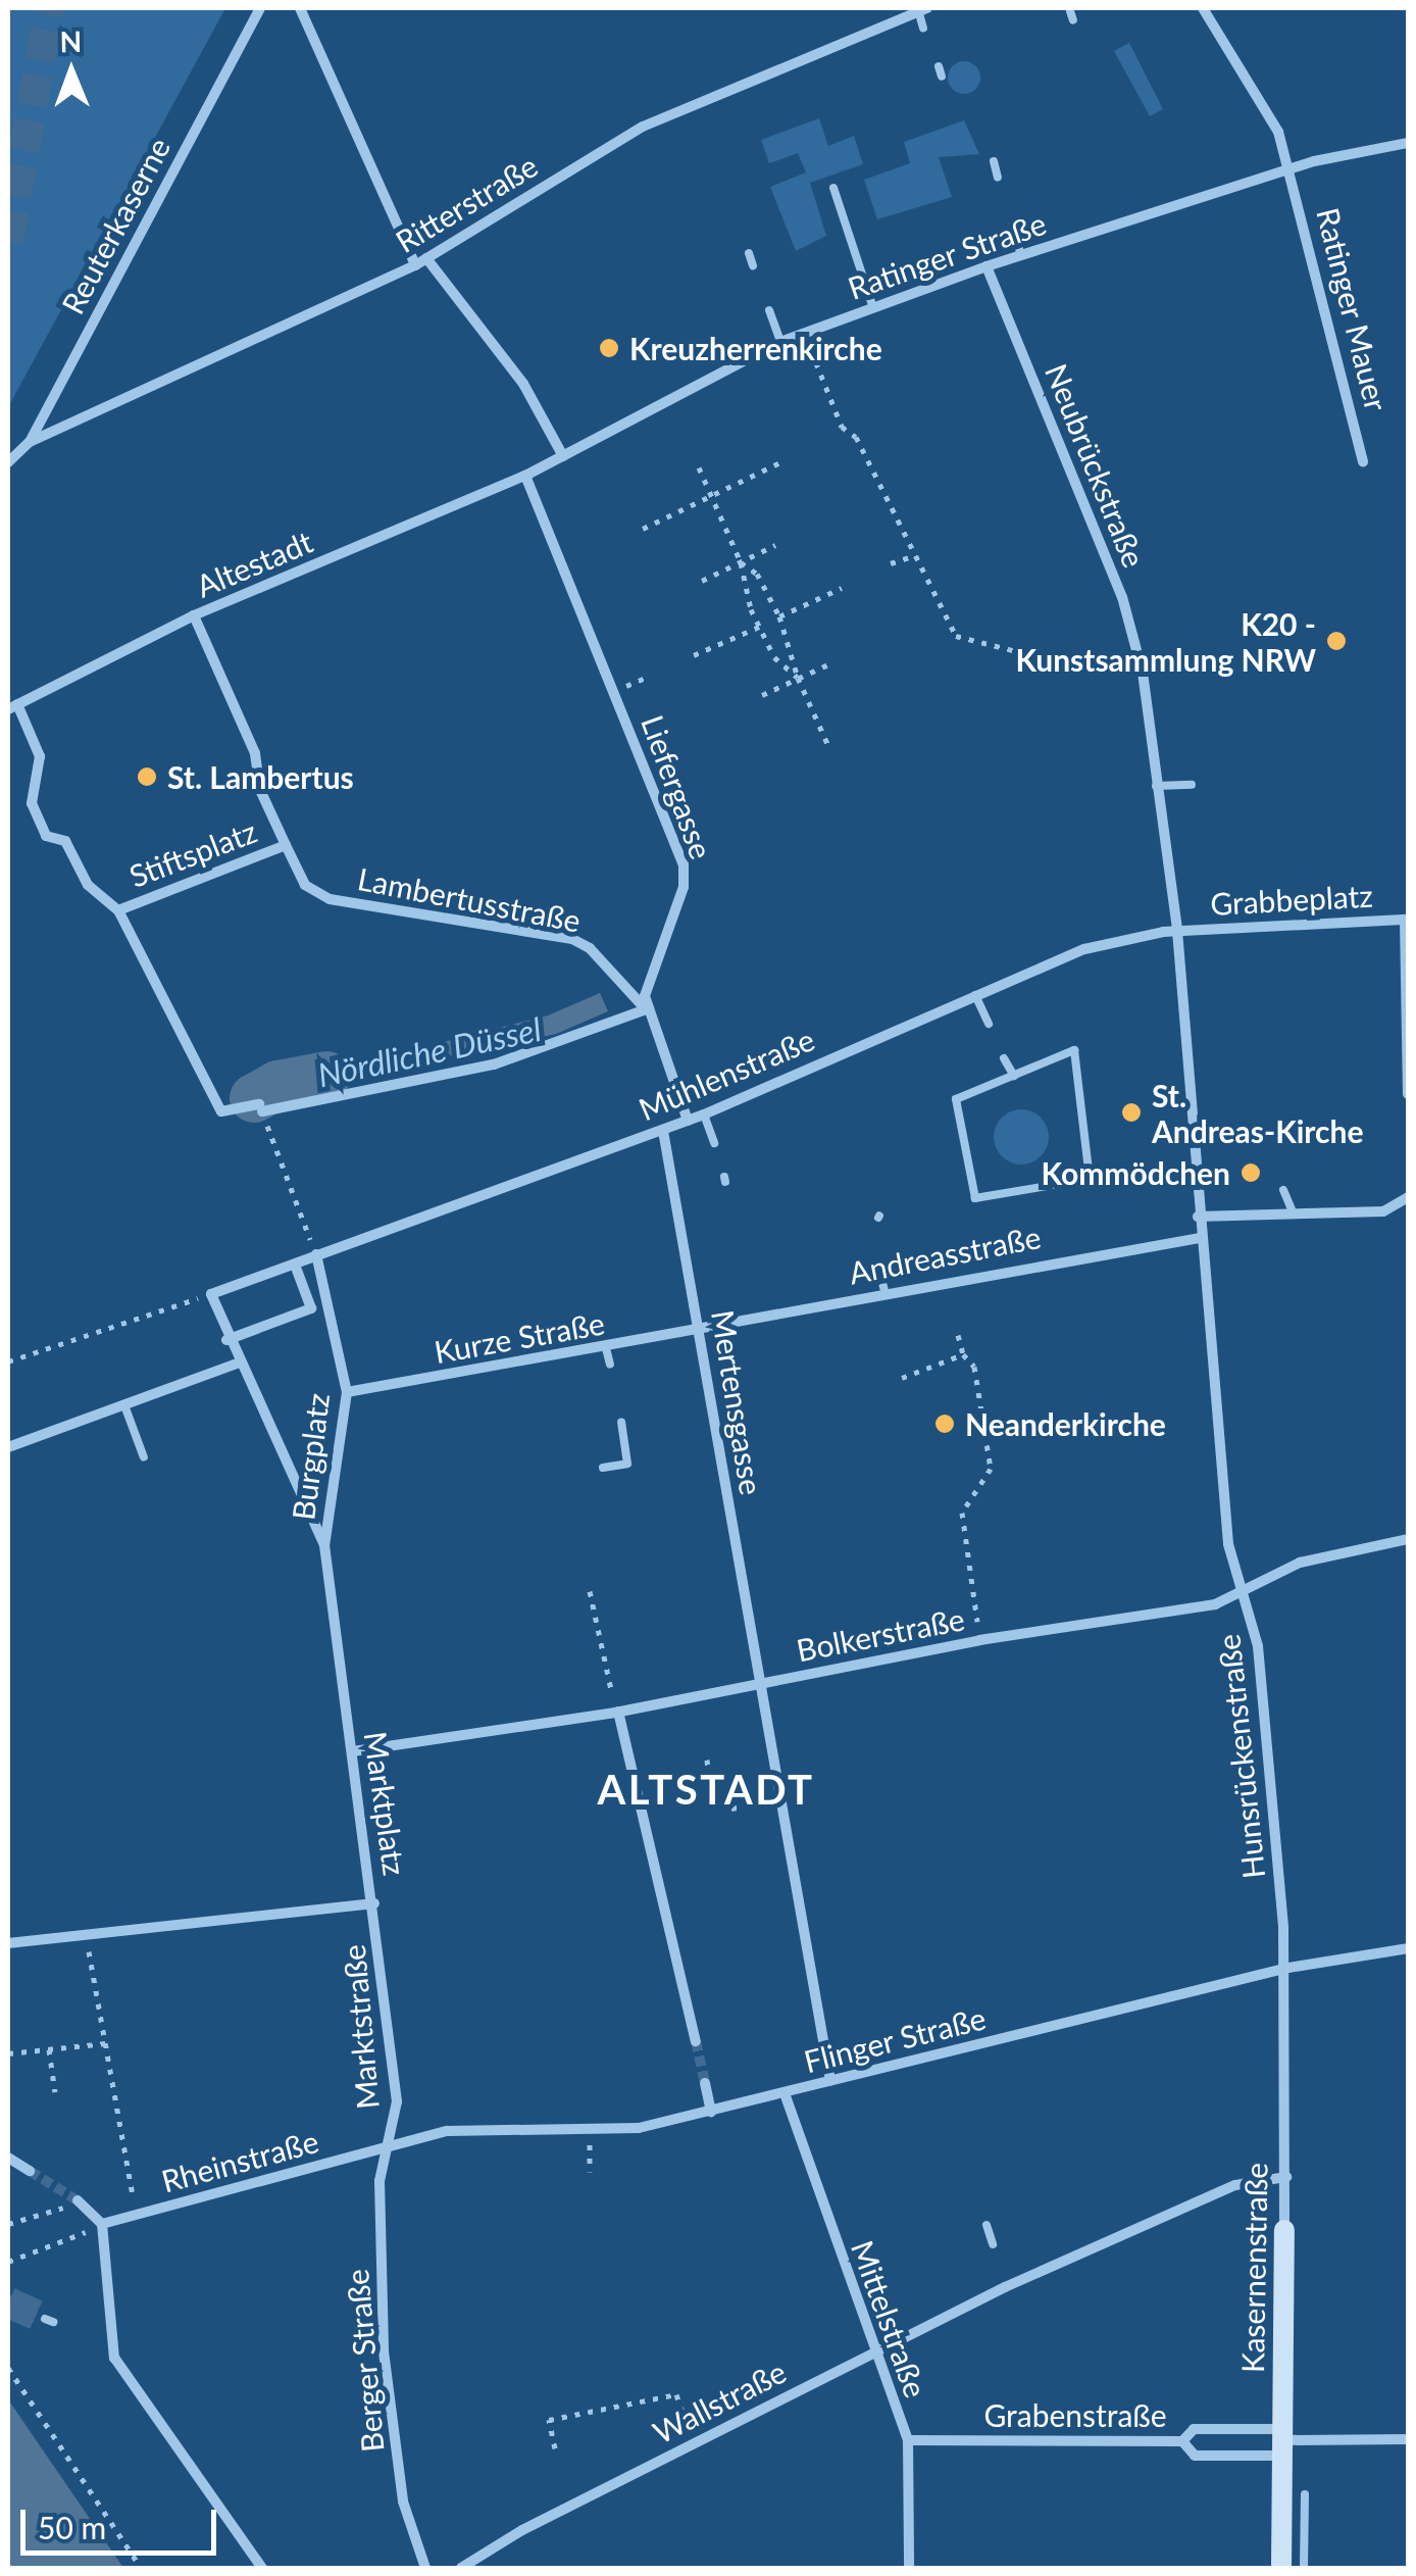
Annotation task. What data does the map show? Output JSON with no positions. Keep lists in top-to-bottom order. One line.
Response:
{"streets":{"main road":["Kasernenstraße"],"street":["Ritterstraße","Reuterkaserne","Ratinger Straße","Ratinger Mauer","Neubrückstraße","Altestadt","Liefergasse","Stiftsplatz","Lambertusstraße","Grabbeplatz","Mühlenstraße","Andreasstraße","Kurze Straße","Mertensgasse","Burgplatz","Bolkerstraße","Hunsrückenstraße","Marktplatz","Marktstraße","Flinger Straße","Rheinstraße","Mittelstraße","Berger Straße","Wallstraße","Grabenstraße"]},"crossings":[["Ritterstraße","Reuterkaserne"],["Ratinger Straße","Ratinger Mauer"],["Ratinger Straße","Neubrückstraße"],["Ratinger Straße","Altestadt"],["Ratinger Straße","Liefergasse"],["Neubrückstraße","Grabbeplatz"],["Neubrückstraße","Mühlenstraße"],["Neubrückstraße","Hunsrückenstraße"],["Altestadt","Liefergasse"],["Altestadt","Stiftsplatz"],["Liefergasse","Lambertusstraße"],["Liefergasse","Mühlenstraße"],["Stiftsplatz","Lambertusstraße"],["Grabbeplatz","Mühlenstraße"],["Mühlenstraße","Mertensgasse"],["Mühlenstraße","Burgplatz"],["Andreasstraße","Kurze Straße"],["Andreasstraße","Mertensgasse"],["Andreasstraße","Hunsrückenstraße"],["Kurze Straße","Mertensgasse"],["Kurze Straße","Burgplatz"],["Mertensgasse","Bolkerstraße"],["Mertensgasse","Flinger Straße"],["Burgplatz","Marktplatz"],["Bolkerstraße","Hunsrückenstraße"],["Bolkerstraße","Marktplatz"],["Hunsrückenstraße","Flinger Straße"],["Hunsrückenstraße","Kasernenstraße"],["Marktplatz","Marktstraße"],["Marktstraße","Flinger Straße"],["Marktstraße","Rheinstraße"],["Marktstraße","Berger Straße"],["Flinger Straße","Rheinstraße"],["Flinger Straße","Kasernenstraße"],["Flinger Straße","Mittelstraße"],["Flinger Straße","Berger Straße"],["Rheinstraße","Berger Straße"],["Kasernenstraße","Wallstraße"],["Kasernenstraße","Grabenstraße"],["Mittelstraße","Wallstraße"],["Mittelstraße","Grabenstraße"]],"districts":["ALTSTADT"],"water":["Nördliche Düssel"],"places":["Kreuzherrenkirche","K20 - Kunstsammlung NRW","St. Lambertus","St. Andreas-Kirche","Kommödchen","Neanderkirche"],"scale_bar":"50 m","north":"top"}
